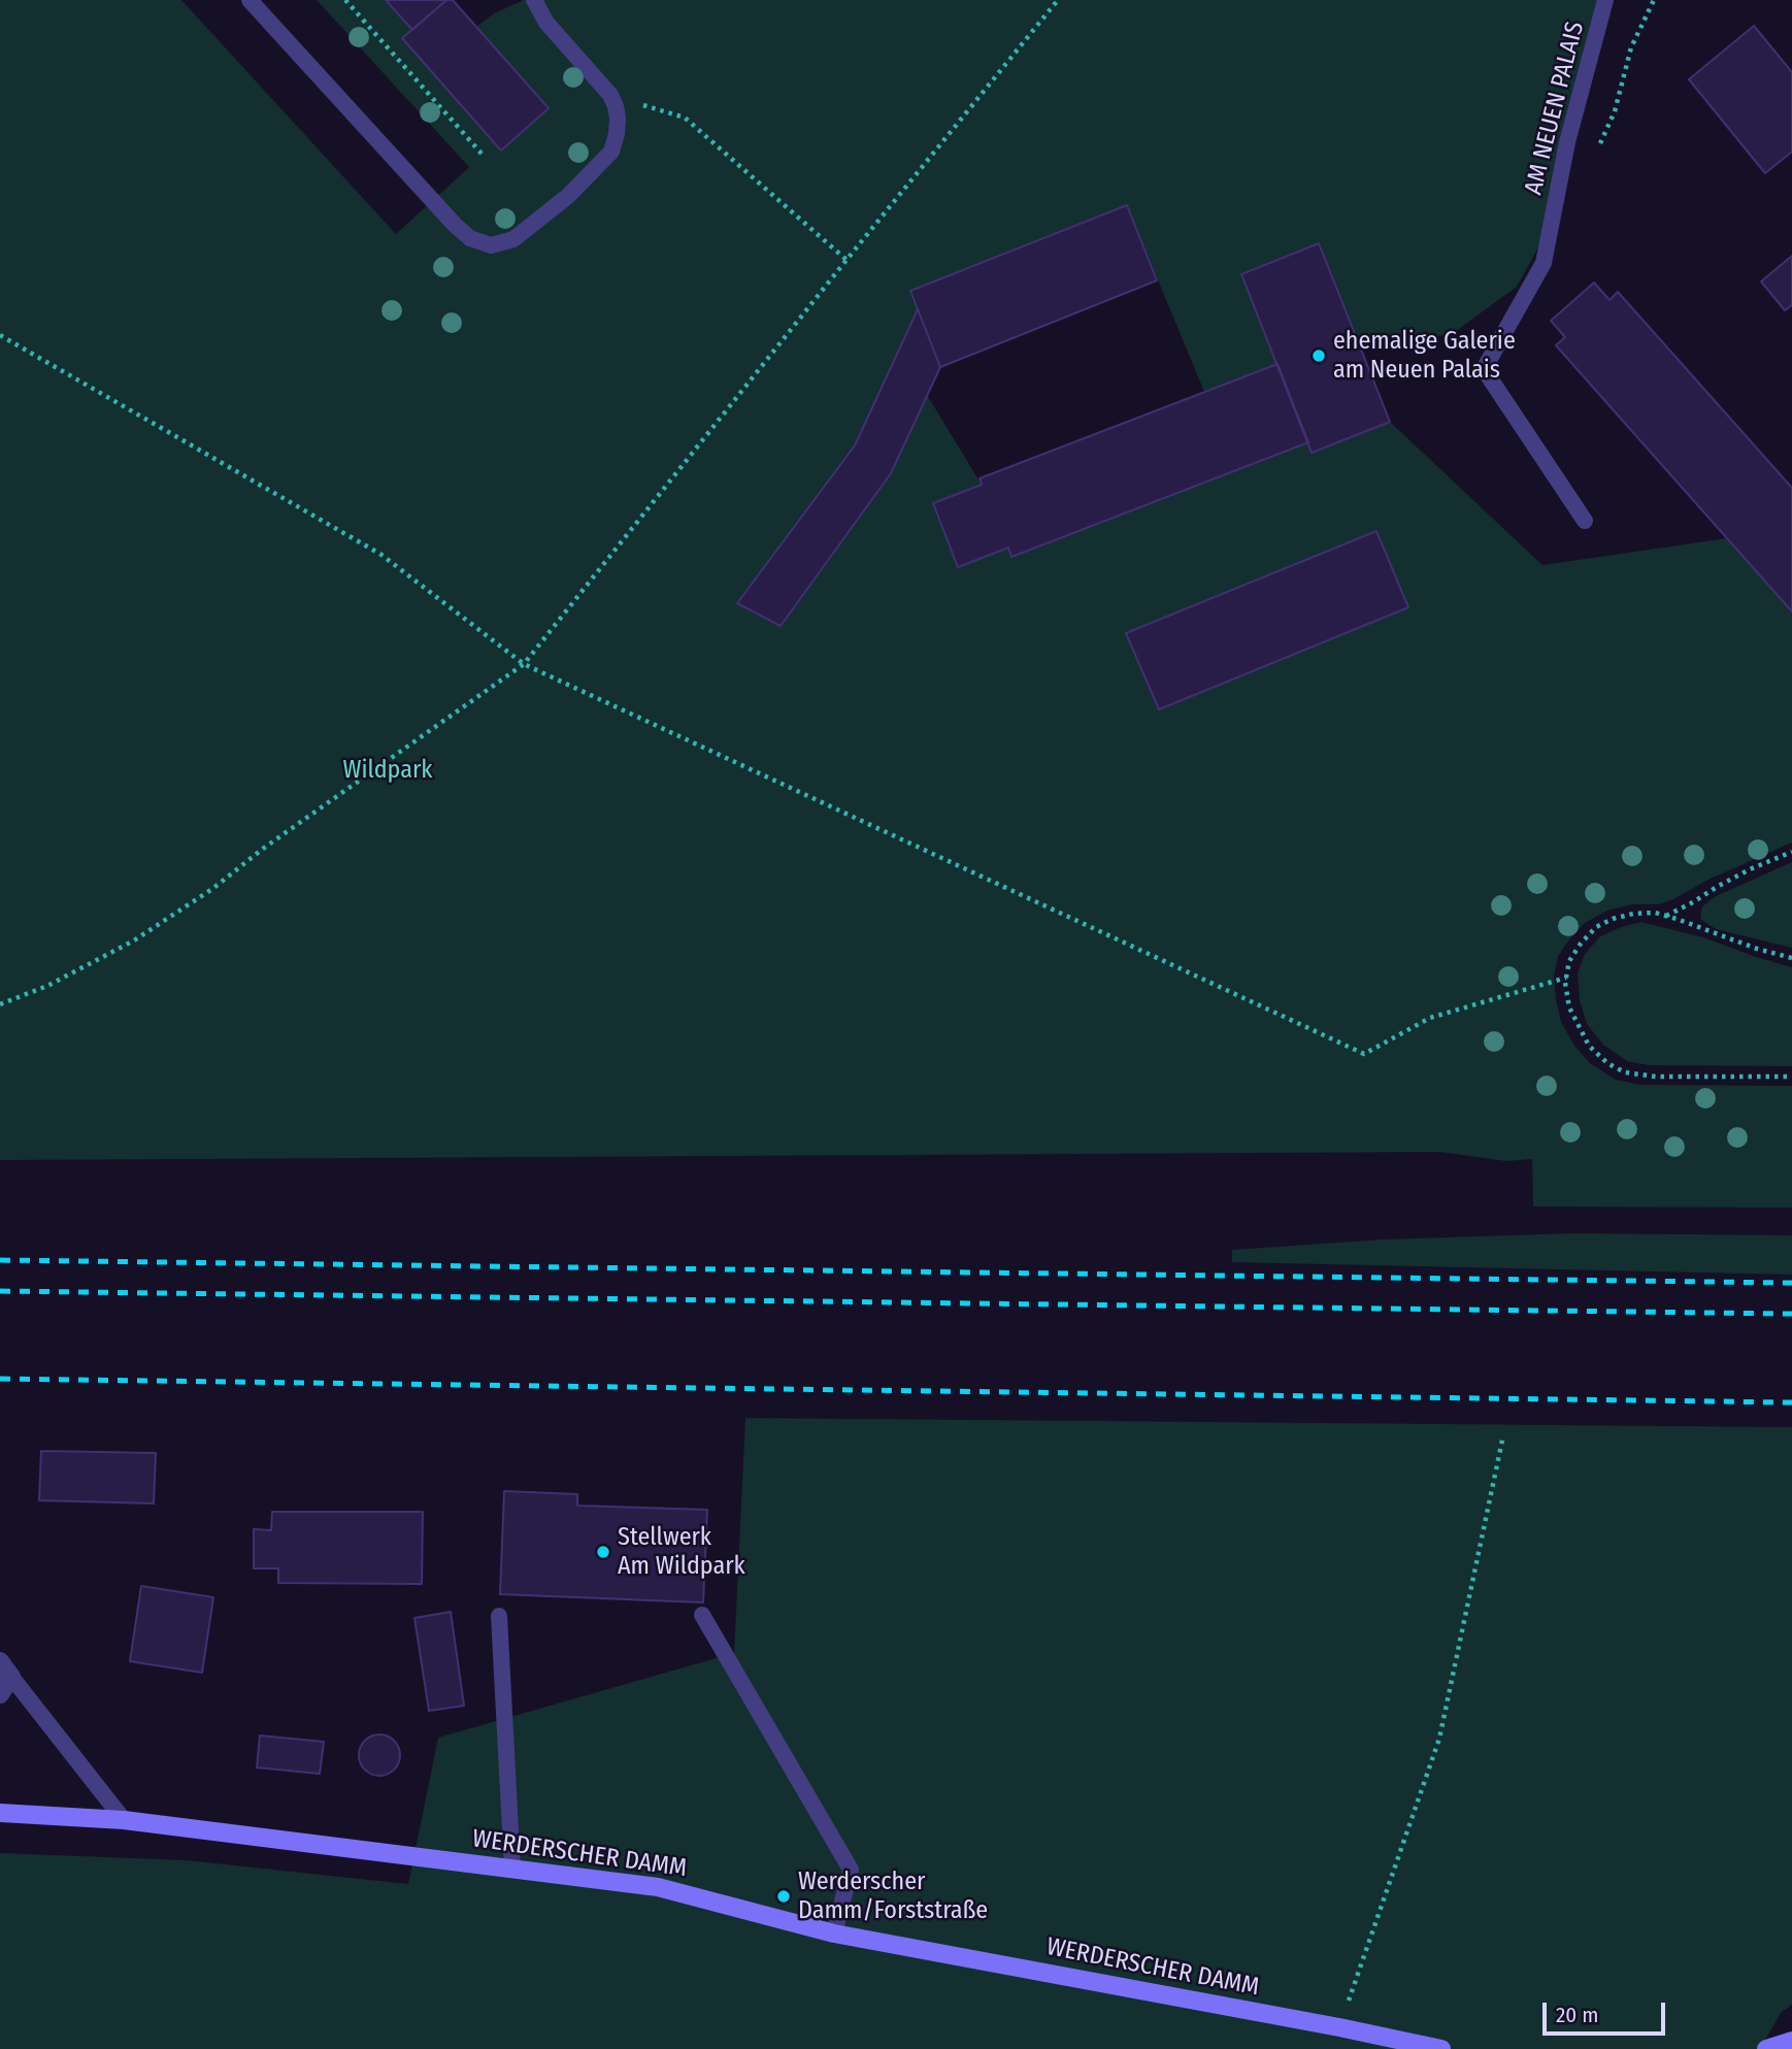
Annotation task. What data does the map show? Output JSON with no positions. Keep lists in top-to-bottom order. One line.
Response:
{"streets":{"street":["WERDERSCHER DAMM"],"lane":["AM NEUEN PALAIS"]},"parks":["Wildpark"],"places":["ehemalige Galerie am Neuen Palais","Stellwerk Am Wildpark","Werderscher Damm/Forststraße"],"scale_bar":"20 m"}
